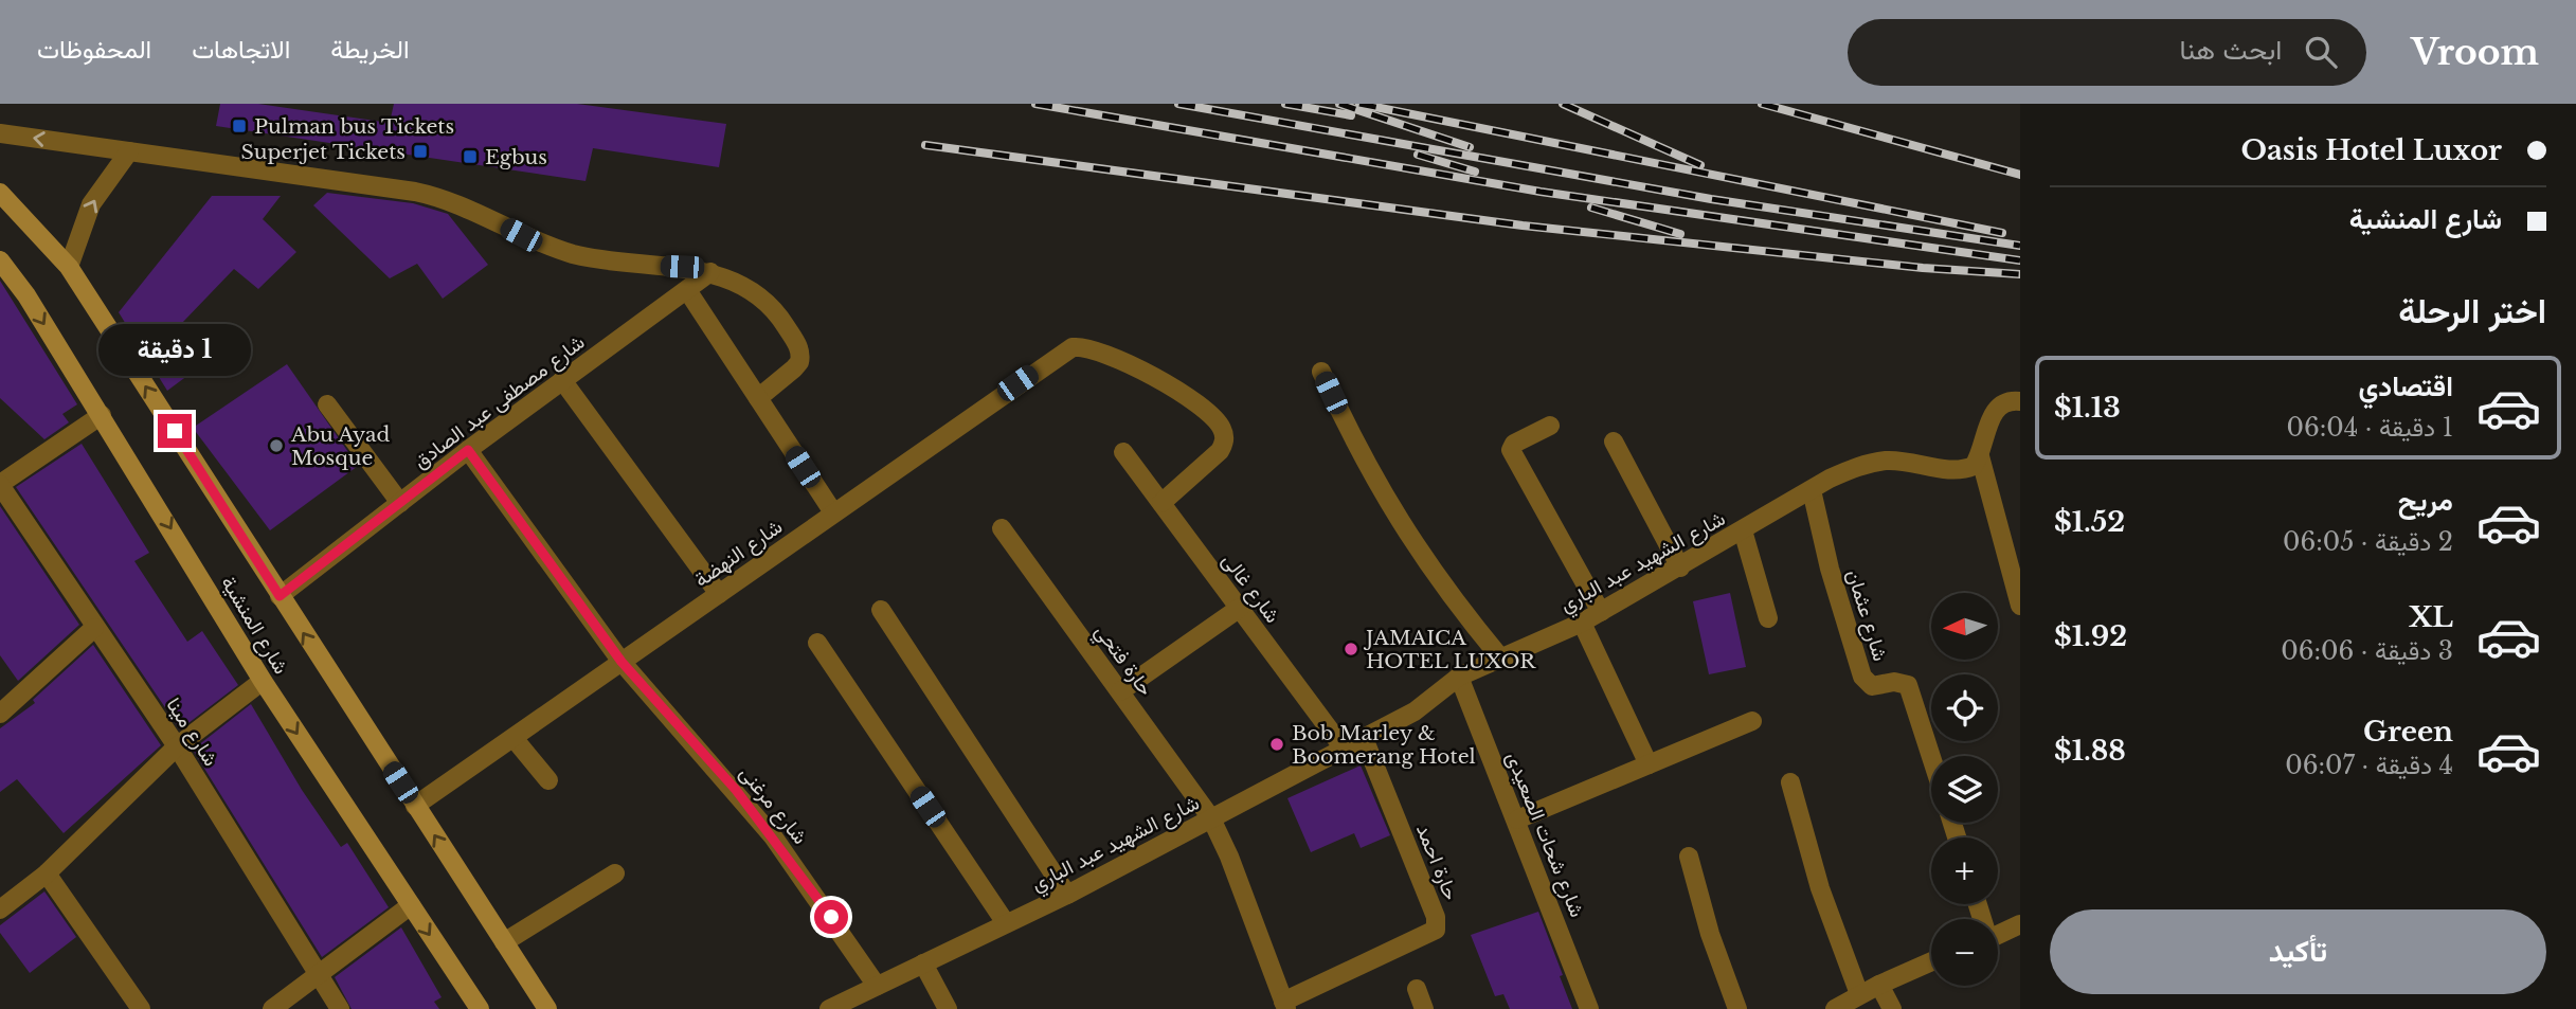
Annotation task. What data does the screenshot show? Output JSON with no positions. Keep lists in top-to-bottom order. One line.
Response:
{"streets":{"main road":["شارع المنشية"],"street":["شارع مصطفى عبد الصادق","شارع النهضة","شارع الشهيد عبد الباري","شارع غالى","شارع عثمان","حارة فتحي","شارع مينا","شارع مرغنى","شارع شحات الصعيدى","حارة احمد"]},"crossings":[["شارع مصطفى عبد الصادق","شارع المنشية"],["شارع مصطفى عبد الصادق","شارع مرغنى"],["شارع النهضة","شارع غالى"],["شارع النهضة","شارع المنشية"],["شارع النهضة","شارع مرغنى"],["شارع الشهيد عبد الباري","شارع غالى"],["شارع الشهيد عبد الباري","شارع عثمان"],["شارع الشهيد عبد الباري","حارة فتحي"],["شارع الشهيد عبد الباري","شارع مرغنى"],["شارع الشهيد عبد الباري","شارع شحات الصعيدى"],["شارع الشهيد عبد الباري","حارة احمد"],["حارة فتحي","حارة احمد"]],"places":{"transit":["Pulman bus Tickets","Superjet Tickets","Egbus"],"other":["Abu Ayad Mosque","JAMAICA HOTEL LUXOR","Bob Marley & Boomerang Hotel"]},"north":"left","page":{"header":"Vroom","search":"ابحث هنا","nav":["الخريطة","الاتجاهات","المحفوظات"],"banner":["Oasis Hotel Luxor","شارع المنشية"],"heading":"اختر الرحلة","bubble":"1 دقيقة","list":[{"name":"اقتصادي","note":"1 دقيقة · 06:04","value":"$1.13"},{"name":"مريح","note":"2 دقيقة · 06:05","value":"$1.52"},{"name":"XL","note":"3 دقيقة · 06:06","value":"$1.92"},{"name":"Green","note":"4 دقيقة · 06:07","value":"$1.88"}],"map_buttons":["+","−"],"buttons":"تأكيد"}}
